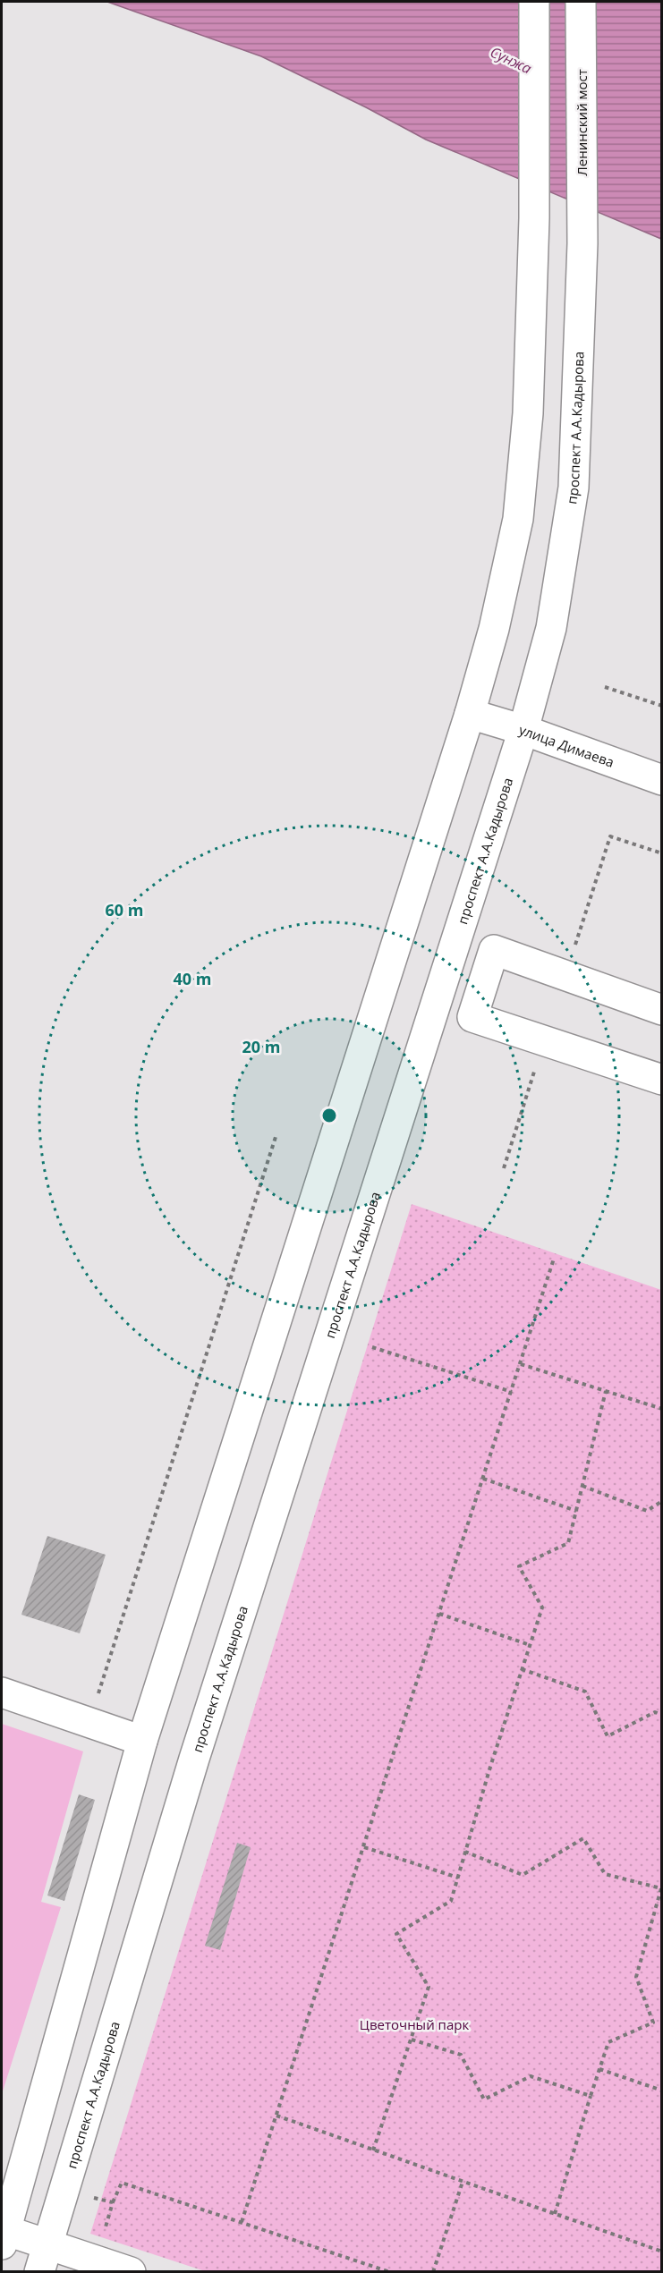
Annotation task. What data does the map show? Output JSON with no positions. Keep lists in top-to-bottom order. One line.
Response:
{"streets":{"main road":["Ленинский мост","проспект А.А.Кадырова","улица Димаева"]},"crossings":[["Ленинский мост","проспект А.А.Кадырова"],["проспект А.А.Кадырова","улица Димаева"]],"water":["Сунжа"],"parks":["Цветочный парк"],"rings":["60 m","40 m","20 m"]}
